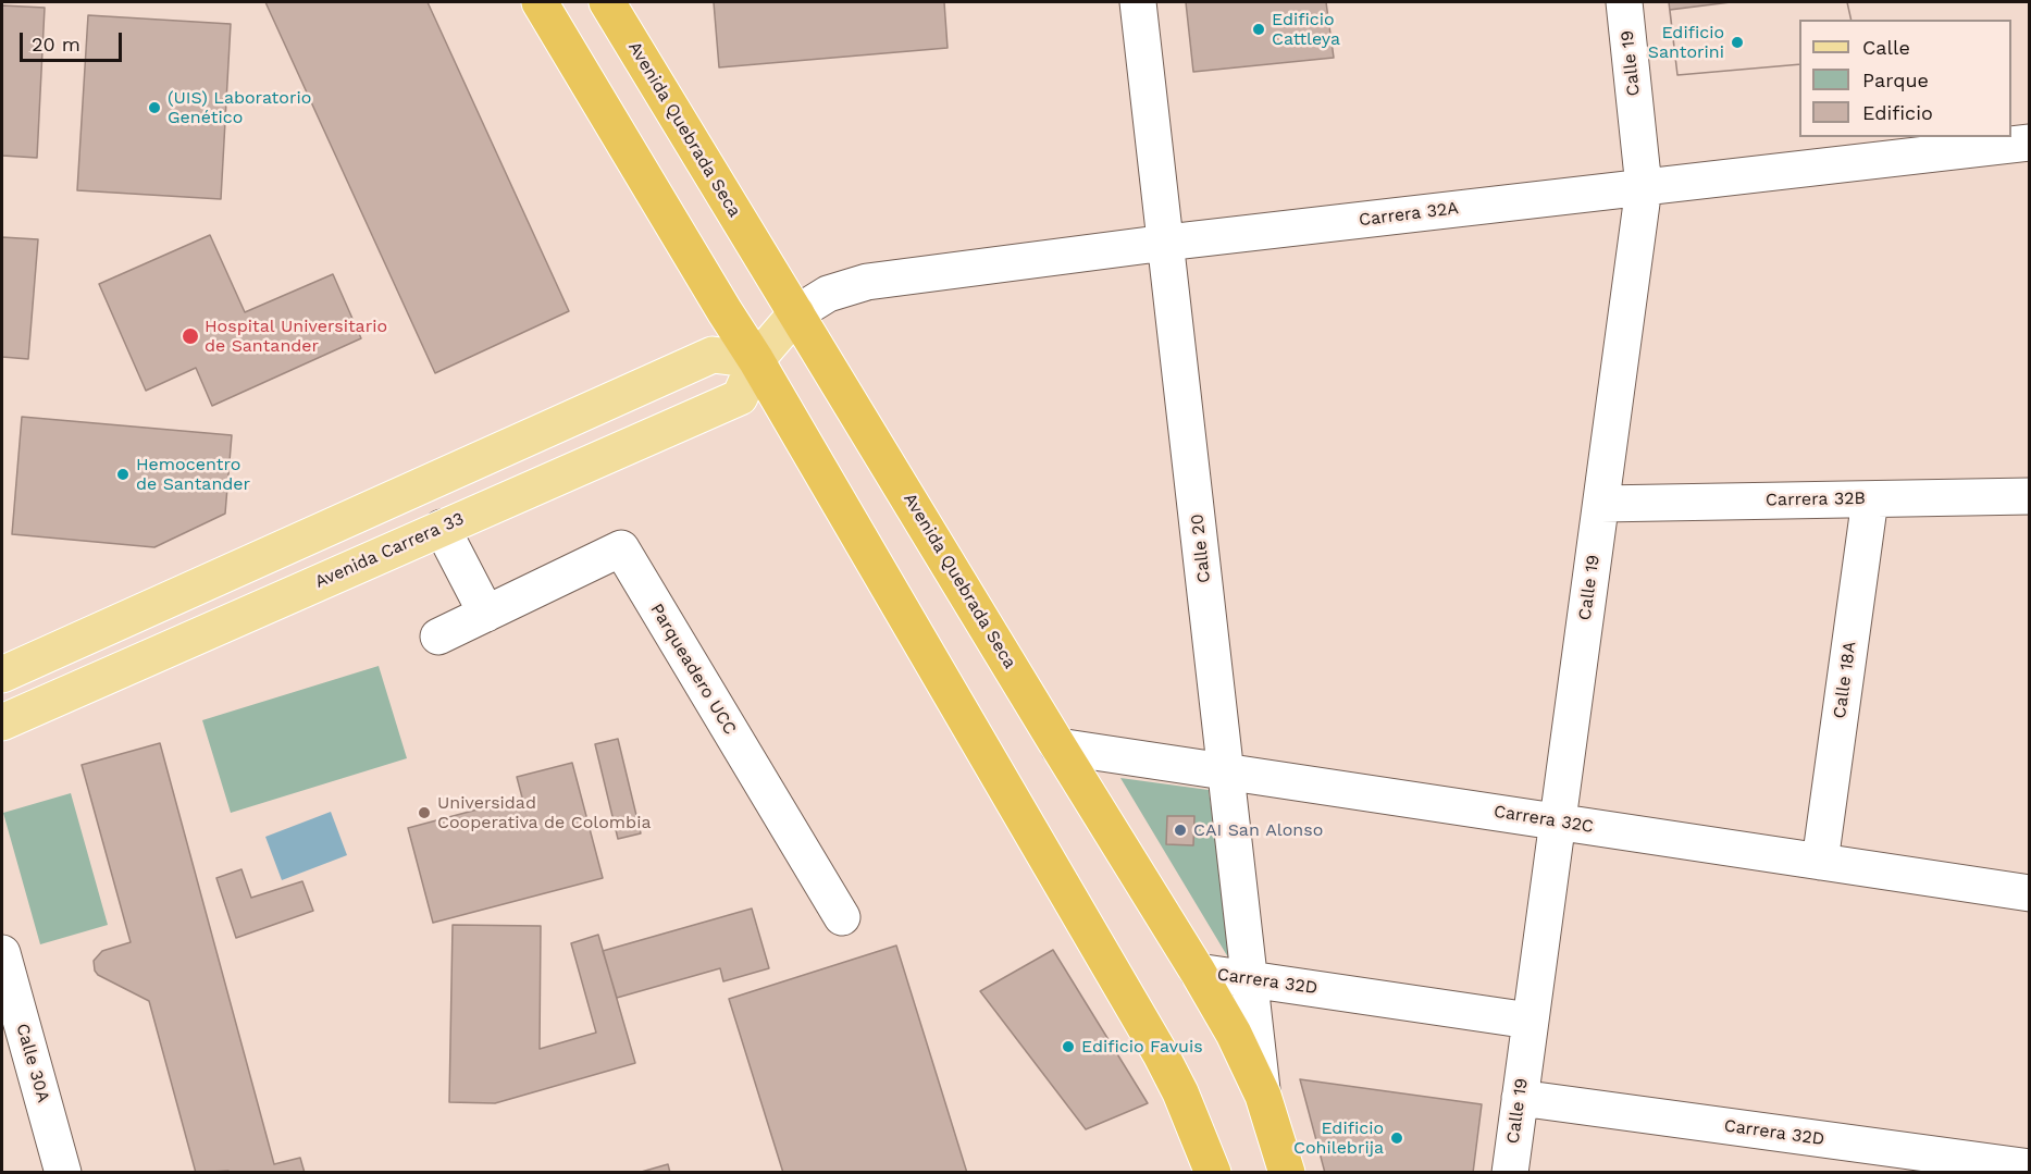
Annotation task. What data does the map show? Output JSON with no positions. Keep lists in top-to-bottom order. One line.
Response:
{"streets":{"highway":["Avenida Quebrada Seca"],"main road":["Avenida Carrera 33"],"street":["Calle 19","Carrera 32A","Carrera 32B","Calle 20","Parqueadero UCC","Calle 18A","Carrera 32C","Carrera 32D","Calle 30A"]},"crossings":[["Calle 19","Carrera 32A"],["Calle 19","Carrera 32B"],["Calle 19","Carrera 32C"],["Calle 19","Carrera 32D"],["Avenida Quebrada Seca","Carrera 32A"],["Avenida Quebrada Seca","Calle 20"],["Avenida Quebrada Seca","Avenida Carrera 33"],["Avenida Quebrada Seca","Carrera 32C"],["Avenida Quebrada Seca","Carrera 32D"],["Carrera 32A","Calle 20"],["Carrera 32A","Avenida Carrera 33"],["Carrera 32B","Calle 18A"],["Calle 20","Carrera 32C"],["Calle 20","Carrera 32D"],["Calle 18A","Carrera 32C"]],"places":["Edificio Cattleya","Edificio Santorini","(UIS) Laboratorio Genético","Hospital Universitario de Santander","Hemocentro de Santander","Universidad Cooperativa de Colombia","CAI San Alonso","Edificio Favuis","Edificio Cohilebrija"],"legend":["Calle","Parque","Edificio"],"scale_bar":"20 m"}
